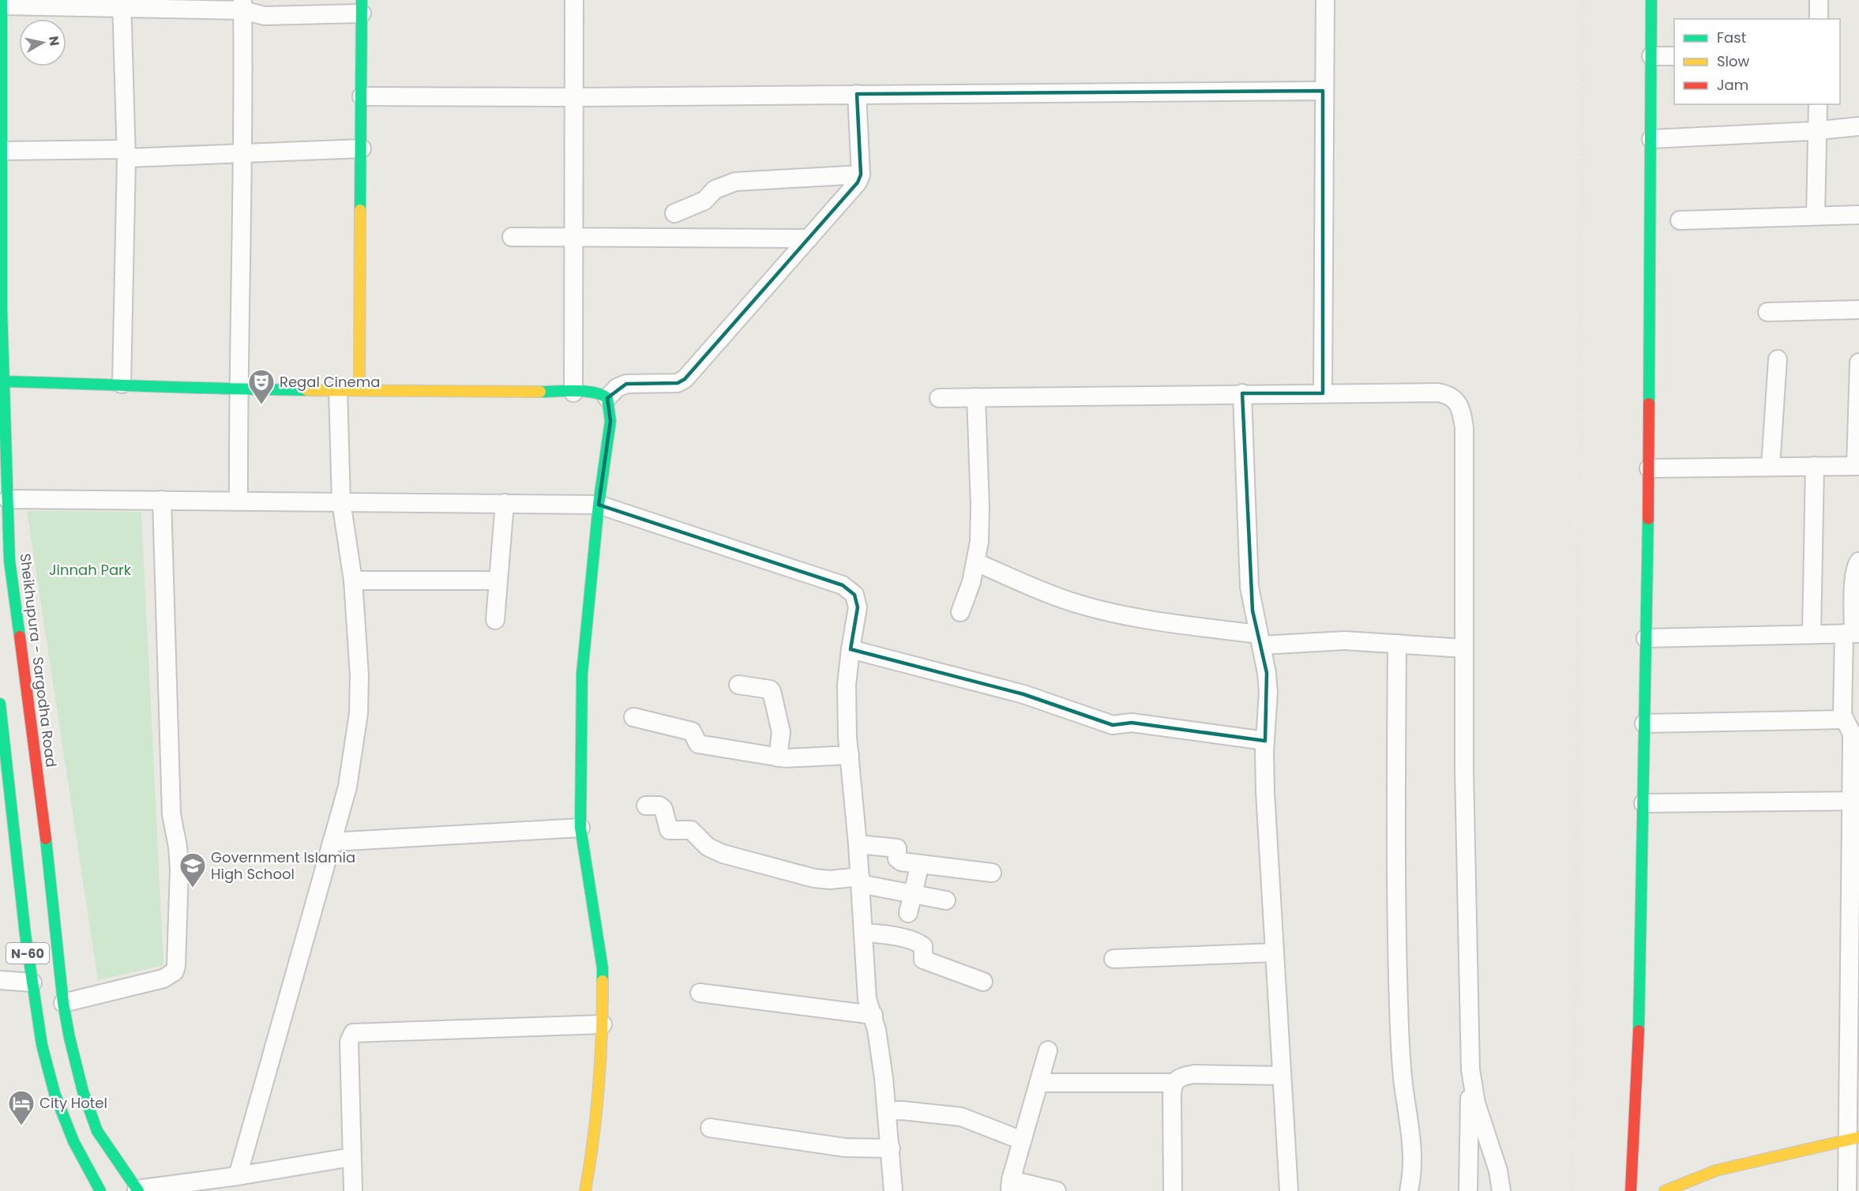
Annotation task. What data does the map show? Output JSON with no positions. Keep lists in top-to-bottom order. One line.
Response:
{"streets":{"main road":["Sheikhupura - Sargodha Road","N-60"]},"parks":["Jinnah Park"],"places":{"theatre":["Regal Cinema"],"school or university":["Government Islamia High School"],"hotel":["City Hotel"]},"legend":["Fast","Slow","Jam"],"north":"right"}
